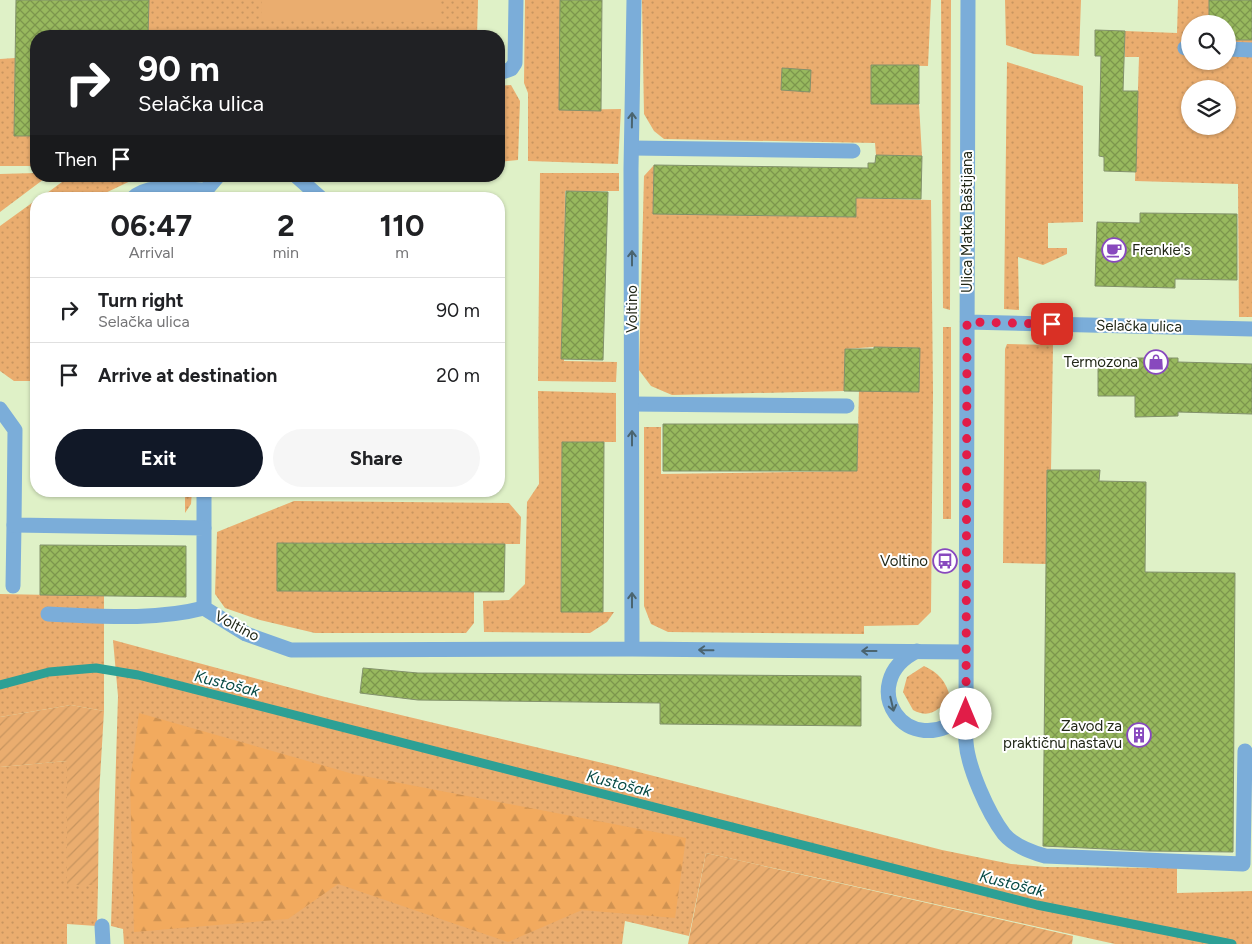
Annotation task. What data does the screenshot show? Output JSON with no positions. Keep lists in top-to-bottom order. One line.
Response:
{"streets":{"street":["Ulica Matka Baštijana","Voltino","Selačka ulica"]},"crossings":[["Ulica Matka Baštijana","Voltino"],["Ulica Matka Baštijana","Selačka ulica"]],"water":["Kustošak"],"places":{"cafe":["Frenkie's"],"shop":["Termozona"],"bus stop":["Voltino"],"building":["Zavod za praktičnu nastavu"]},"page":{"turn":["90 m","Selačka ulica"],"then":"Then","eta":["06:47","Arrival","2","min","110","m"],"list":[{"name":"Turn right","note":"Selačka ulica","value":"90 m"},{"name":"Arrive at destination","value":"20 m"}],"buttons":["Exit","Share"]}}
